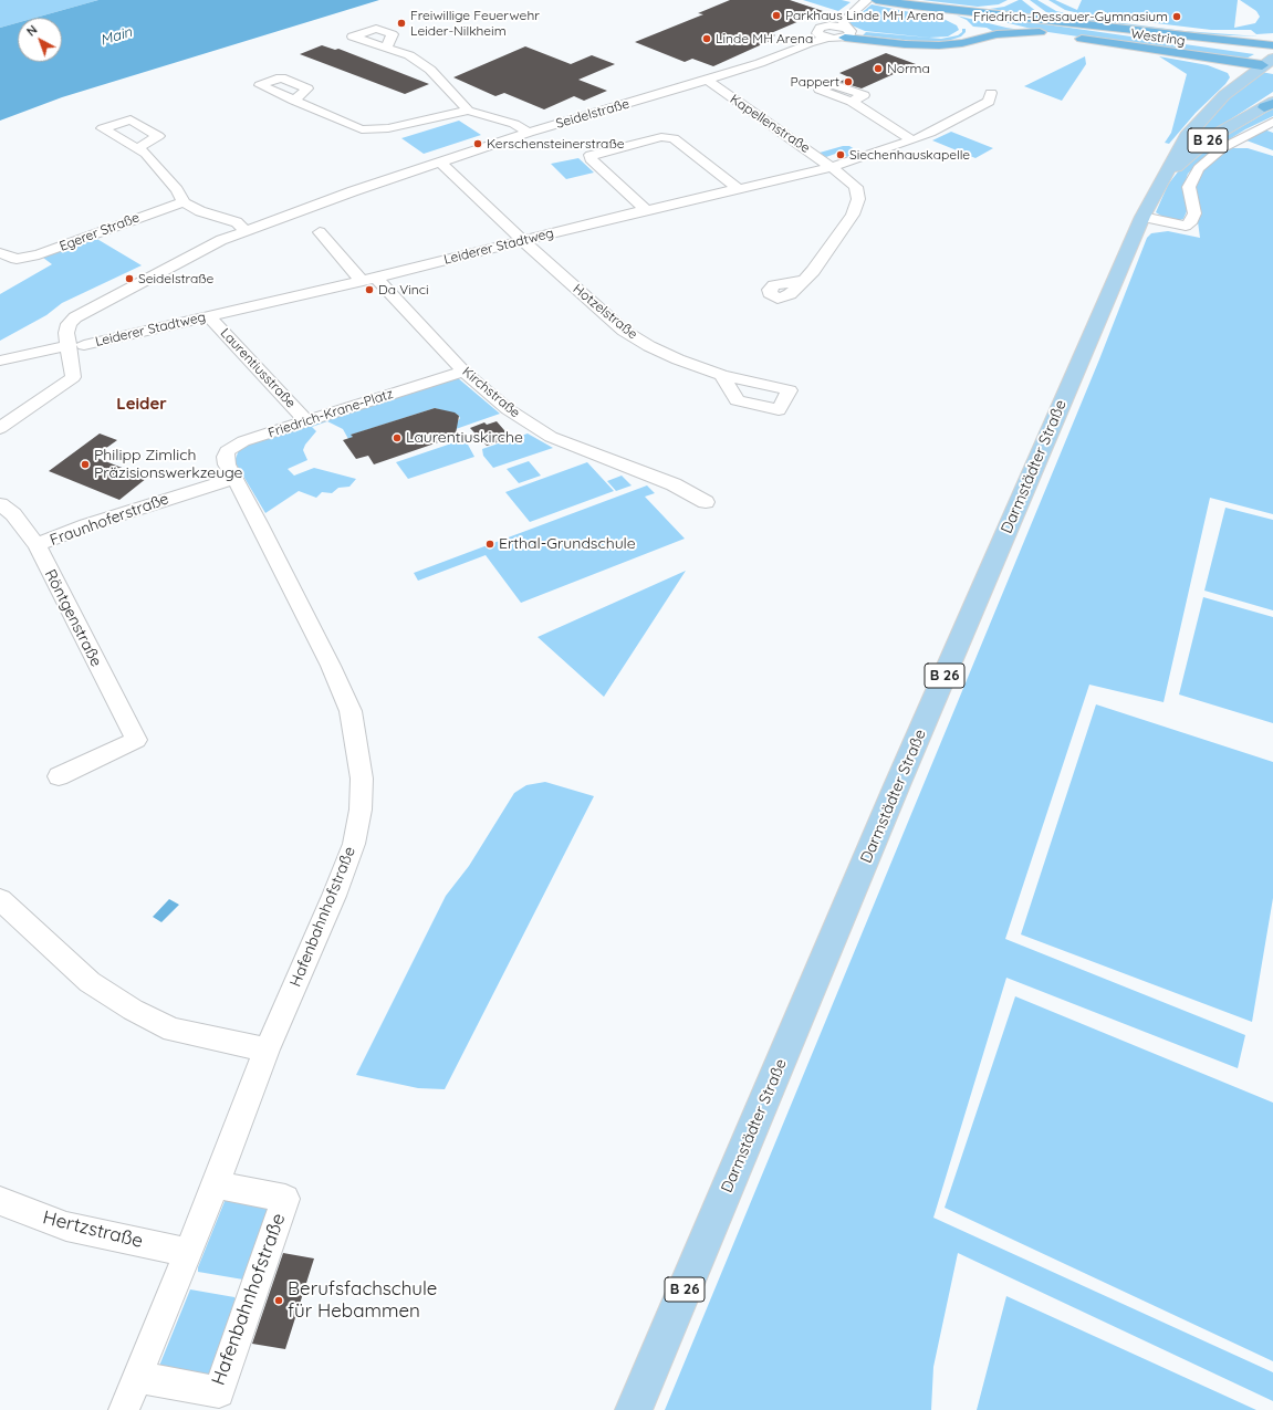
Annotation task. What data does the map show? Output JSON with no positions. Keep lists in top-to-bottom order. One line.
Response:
{"streets":{"highway":["Westring"],"main road":["B 26","Darmstädter Straße"],"street":["Seidelstraße","Kapellenstraße","Egerer Straße","Leiderer Stadtweg","Hotzelstraße","Laurentiusstraße","Kirchstraße","Friedrich-Krane-Platz","Fraunhoferstraße","Röntgenstraße","Hafenbahnhofstraße","Hertzstraße"]},"crossings":[["Seidelstraße","Kapellenstraße"],["Seidelstraße","Leiderer Stadtweg"],["Seidelstraße","Hotzelstraße"],["Kapellenstraße","Leiderer Stadtweg"],["Leiderer Stadtweg","Hotzelstraße"],["Leiderer Stadtweg","Laurentiusstraße"],["Leiderer Stadtweg","Kirchstraße"],["Laurentiusstraße","Friedrich-Krane-Platz"],["Kirchstraße","Friedrich-Krane-Platz"],["Friedrich-Krane-Platz","Fraunhoferstraße"],["Friedrich-Krane-Platz","Hafenbahnhofstraße"],["Fraunhoferstraße","Röntgenstraße"],["Fraunhoferstraße","Hafenbahnhofstraße"],["Hafenbahnhofstraße","Hertzstraße"]],"districts":["Leider"],"water":["Main"],"places":["Parkhaus Linde MH Arena","Friedrich-Dessauer-Gymnasium","Freiwillige Feuerwehr Leider-Nilkheim","Linde MH Arena","Norma","Pappert","Kerschensteinerstraße","Siechenhauskapelle","Seidelstraße","Da Vinci","Laurentiuskirche","Philipp Zimlich Präzisionswerkzeuge","Erthal-Grundschule","Berufsfachschule für Hebammen"],"north":"top left"}
